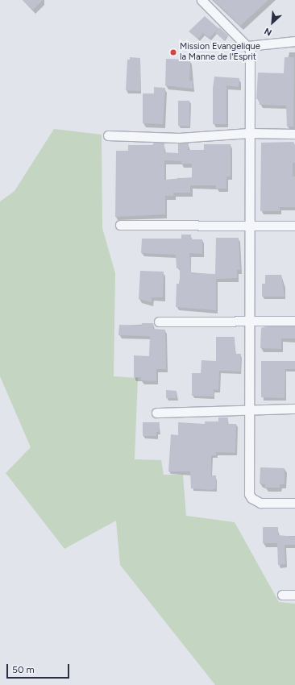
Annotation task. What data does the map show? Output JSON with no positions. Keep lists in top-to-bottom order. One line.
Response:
{"places":["Mission Evangelique la Manne de l'Esprit"],"scale_bar":"50 m","north":"bottom left"}
